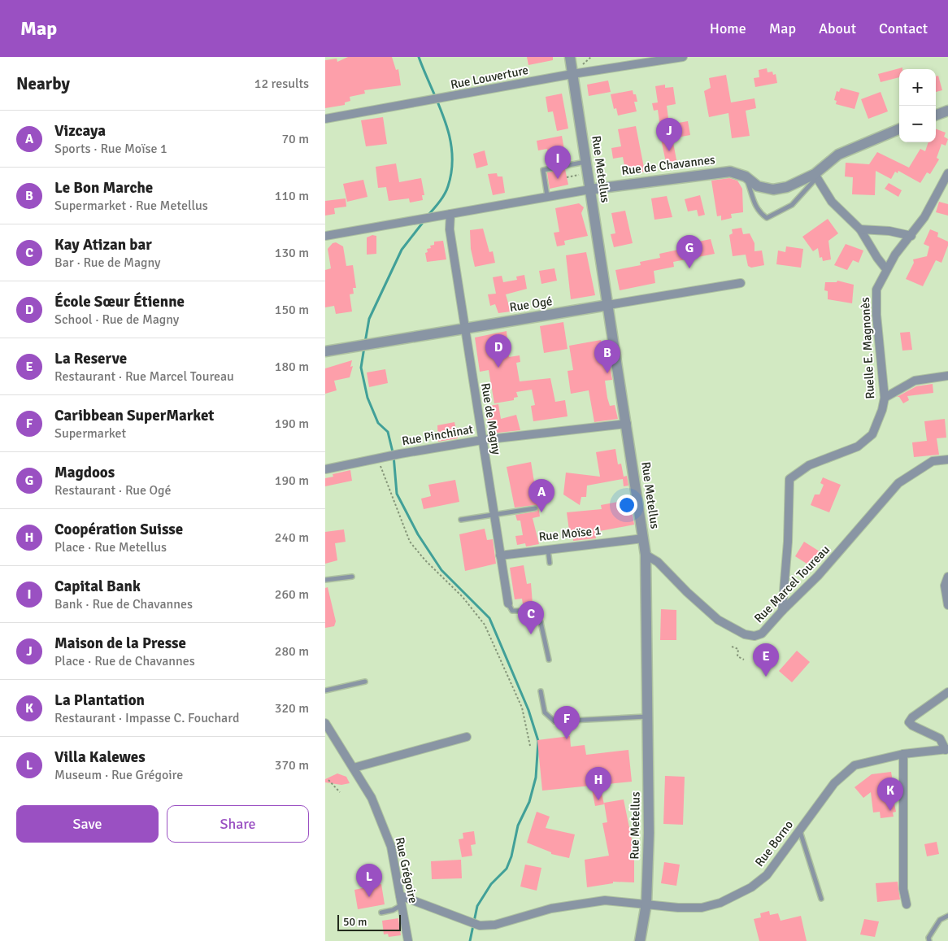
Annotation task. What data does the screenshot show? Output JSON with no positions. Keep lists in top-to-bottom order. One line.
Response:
{"streets":{"street":["Rue Louverture","Rue de Chavannes","Rue Metellus","Rue Ogé","Ruelle E. Magnonès","Rue de Magny","Rue Pinchinat","Rue Moïse 1","Rue Marcel Toureau","Rue Borno","Rue Grégoire"]},"crossings":[["Rue Louverture","Rue Metellus"],["Rue de Chavannes","Rue Metellus"],["Rue de Chavannes","Rue de Magny"],["Rue Metellus","Rue Ogé"],["Rue Metellus","Rue Pinchinat"],["Rue Metellus","Rue Moïse 1"],["Rue Metellus","Rue Marcel Toureau"],["Rue Metellus","Rue Borno"],["Rue Ogé","Rue de Magny"],["Ruelle E. Magnonès","Rue Marcel Toureau"],["Rue de Magny","Rue Pinchinat"],["Rue de Magny","Rue Moïse 1"],["Rue Borno","Rue Grégoire"]],"scale_bar":"50 m","page":{"header":"Map","nav":["Home","Map","About","Contact"],"heading":["Nearby","12 results"],"map_buttons":["+","−"],"list":[{"mark":"A","name":"Vizcaya","note":"Sports · Rue Moïse 1","value":"70 m"},{"mark":"B","name":"Le Bon Marche","note":"Supermarket · Rue Metellus","value":"110 m"},{"mark":"C","name":"Kay Atizan bar","note":"Bar · Rue de Magny","value":"130 m"},{"mark":"D","name":"École Sœur Étienne","note":"School · Rue de Magny","value":"150 m"},{"mark":"E","name":"La Reserve","note":"Restaurant · Rue Marcel Toureau","value":"180 m"},{"mark":"F","name":"Caribbean SuperMarket","note":"Supermarket","value":"190 m"},{"mark":"G","name":"Magdoos","note":"Restaurant · Rue Ogé","value":"190 m"},{"mark":"H","name":"Coopération Suisse","note":"Place · Rue Metellus","value":"240 m"},{"mark":"I","name":"Capital Bank","note":"Bank · Rue de Chavannes","value":"260 m"},{"mark":"J","name":"Maison de la Presse","note":"Place · Rue de Chavannes","value":"280 m"},{"mark":"K","name":"La Plantation","note":"Restaurant · Impasse C. Fouchard","value":"320 m"},{"mark":"L","name":"Villa Kalewes","note":"Museum · Rue Grégoire","value":"370 m"}],"pins":["J","I","G","D","B","A","C","E","F","H","K","L"],"buttons":["Save","Share"],"scale":"50 m"}}
